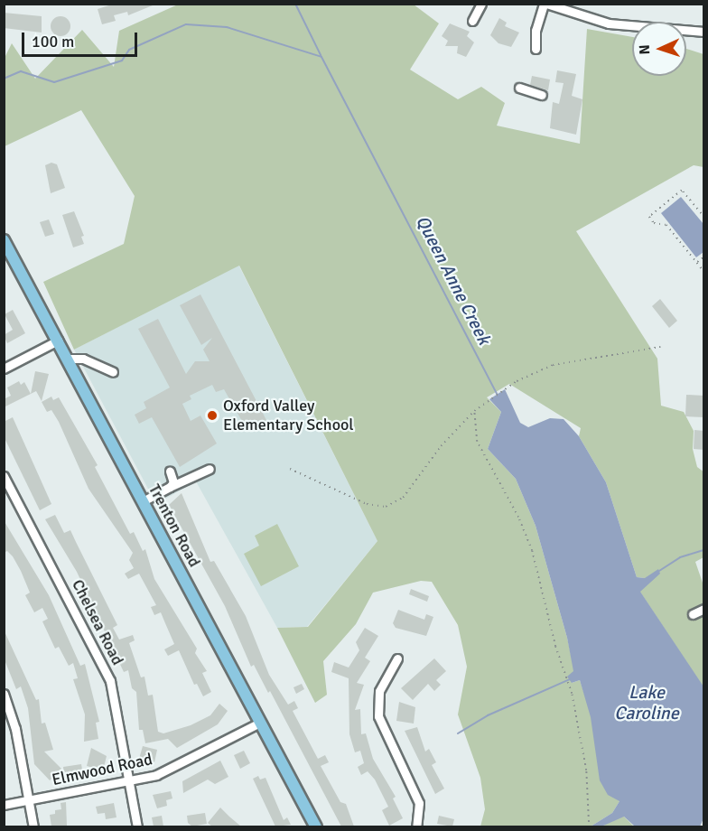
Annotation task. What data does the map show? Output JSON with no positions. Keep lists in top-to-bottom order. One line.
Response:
{"streets":{"main road":["Trenton Road"],"street":["Chelsea Road","Elmwood Road"]},"crossings":[["Trenton Road","Elmwood Road"],["Chelsea Road","Elmwood Road"]],"water":["Queen Anne Creek","Lake Caroline"],"places":["Oxford Valley Elementary School"],"scale_bar":"100 m","north":"left"}
